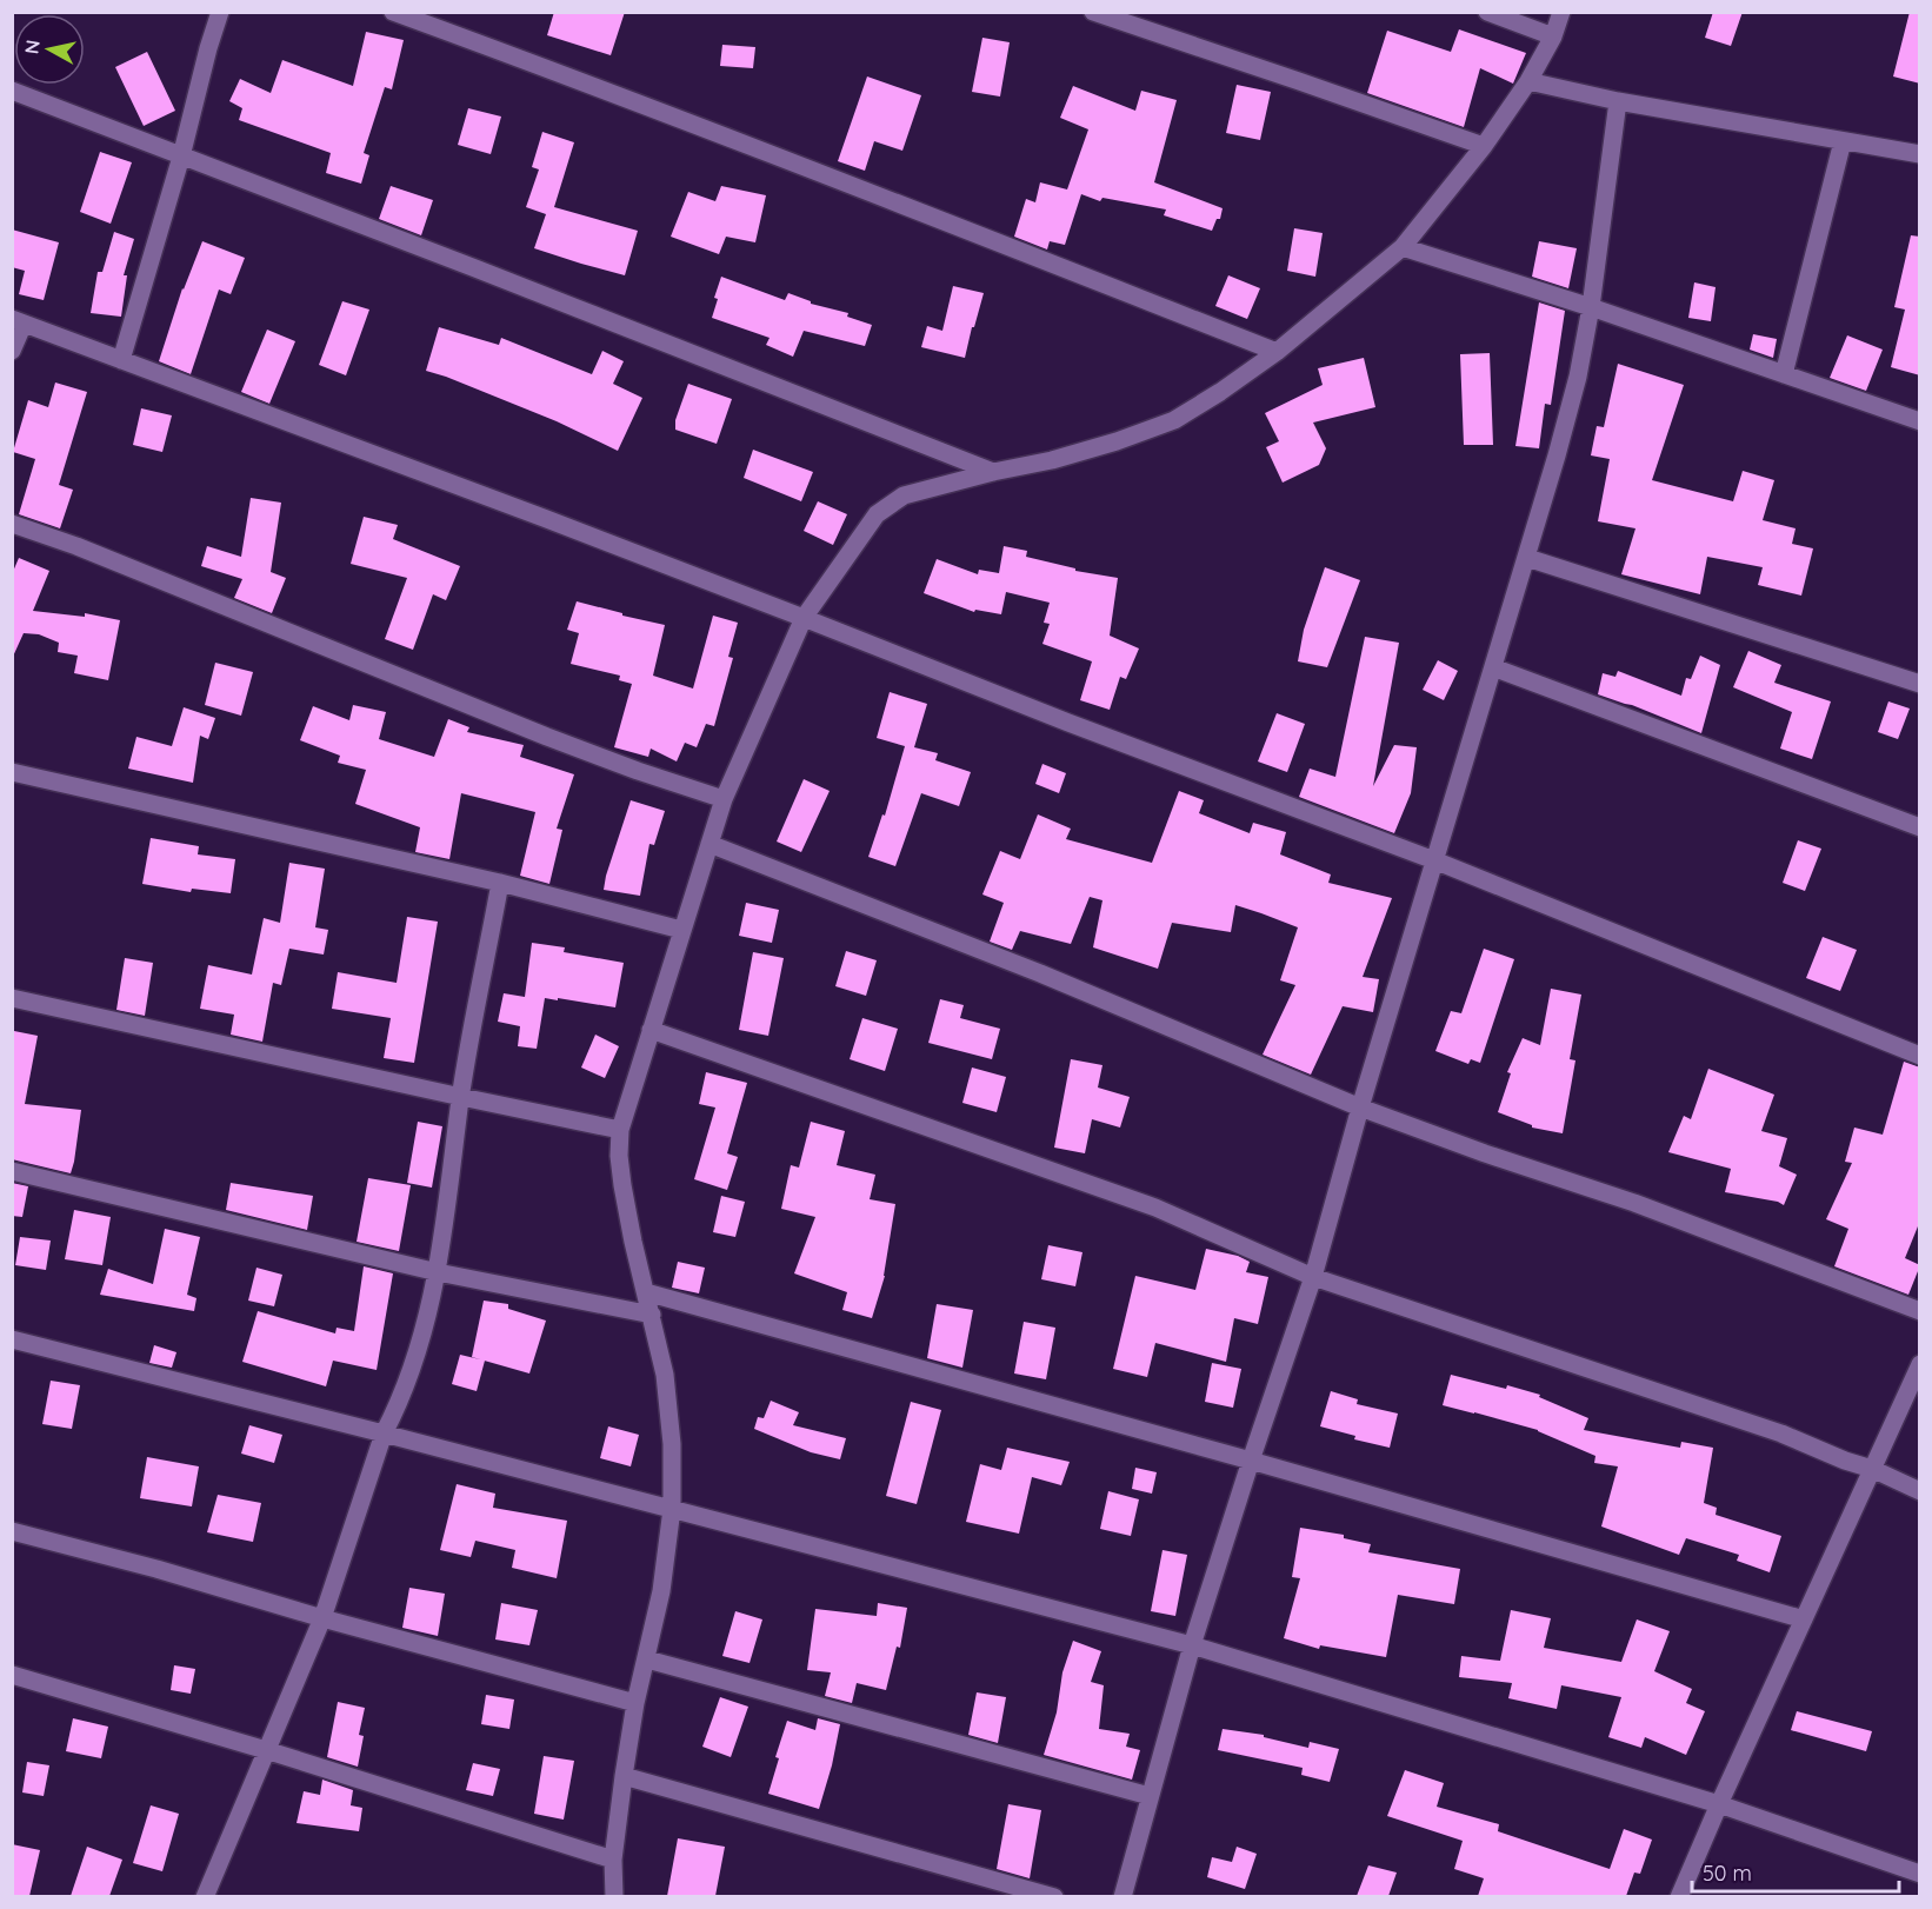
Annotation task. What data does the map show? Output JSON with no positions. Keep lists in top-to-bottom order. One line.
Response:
{"scale_bar":"50 m","north":"left"}
